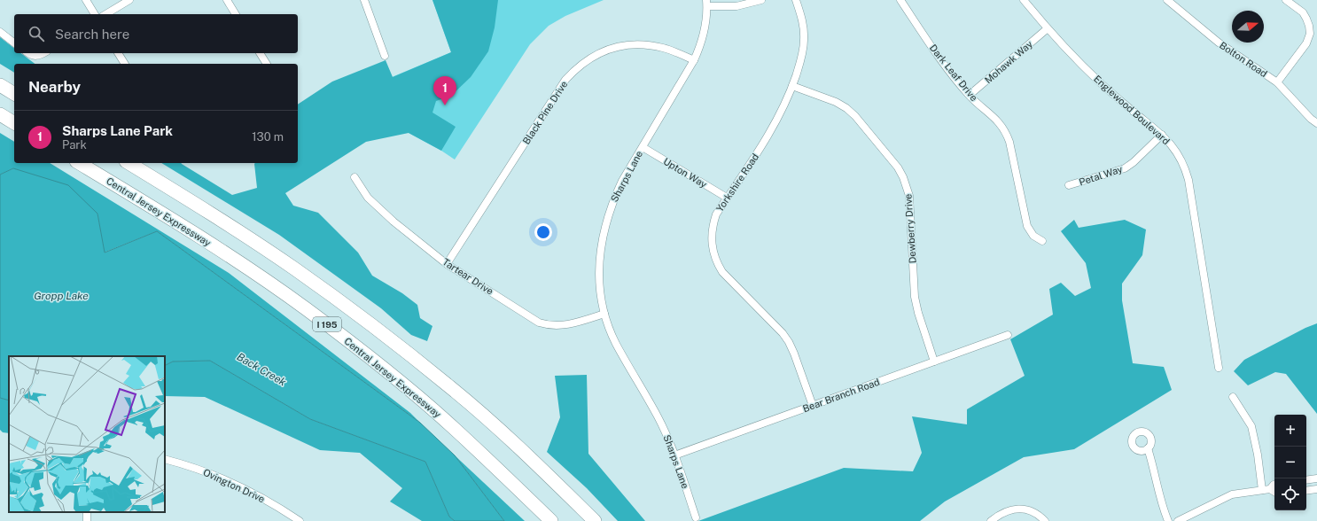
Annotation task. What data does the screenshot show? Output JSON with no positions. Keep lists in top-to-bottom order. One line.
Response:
{"streets":{"highway":["Central Jersey Expressway","I 195"],"street":["Bolton Road","Mohawk Way","Dark Leaf Drive","Englewood Boulevard","Black Pine Drive","Upton Way","Petal Way","Sharps Lane","Yorkshire Road","Dewberry Drive","Tartear Drive","Bear Branch Road","Ovington Drive"]},"crossings":[["Mohawk Way","Dark Leaf Drive"],["Mohawk Way","Englewood Boulevard"],["Englewood Boulevard","Petal Way"],["Black Pine Drive","Sharps Lane"],["Black Pine Drive","Tartear Drive"],["Upton Way","Sharps Lane"],["Upton Way","Yorkshire Road"],["Sharps Lane","Tartear Drive"],["Sharps Lane","Bear Branch Road"],["Yorkshire Road","Dewberry Drive"],["Yorkshire Road","Bear Branch Road"],["Dewberry Drive","Bear Branch Road"]],"water":["Gropp Lake","Back Creek"],"north":"right","page":{"search":"Search here","heading":"Nearby","pins":"1","list":[{"mark":"1","name":"Sharps Lane Park","note":"Park","value":"130 m"}],"map_buttons":["+","−"]}}
